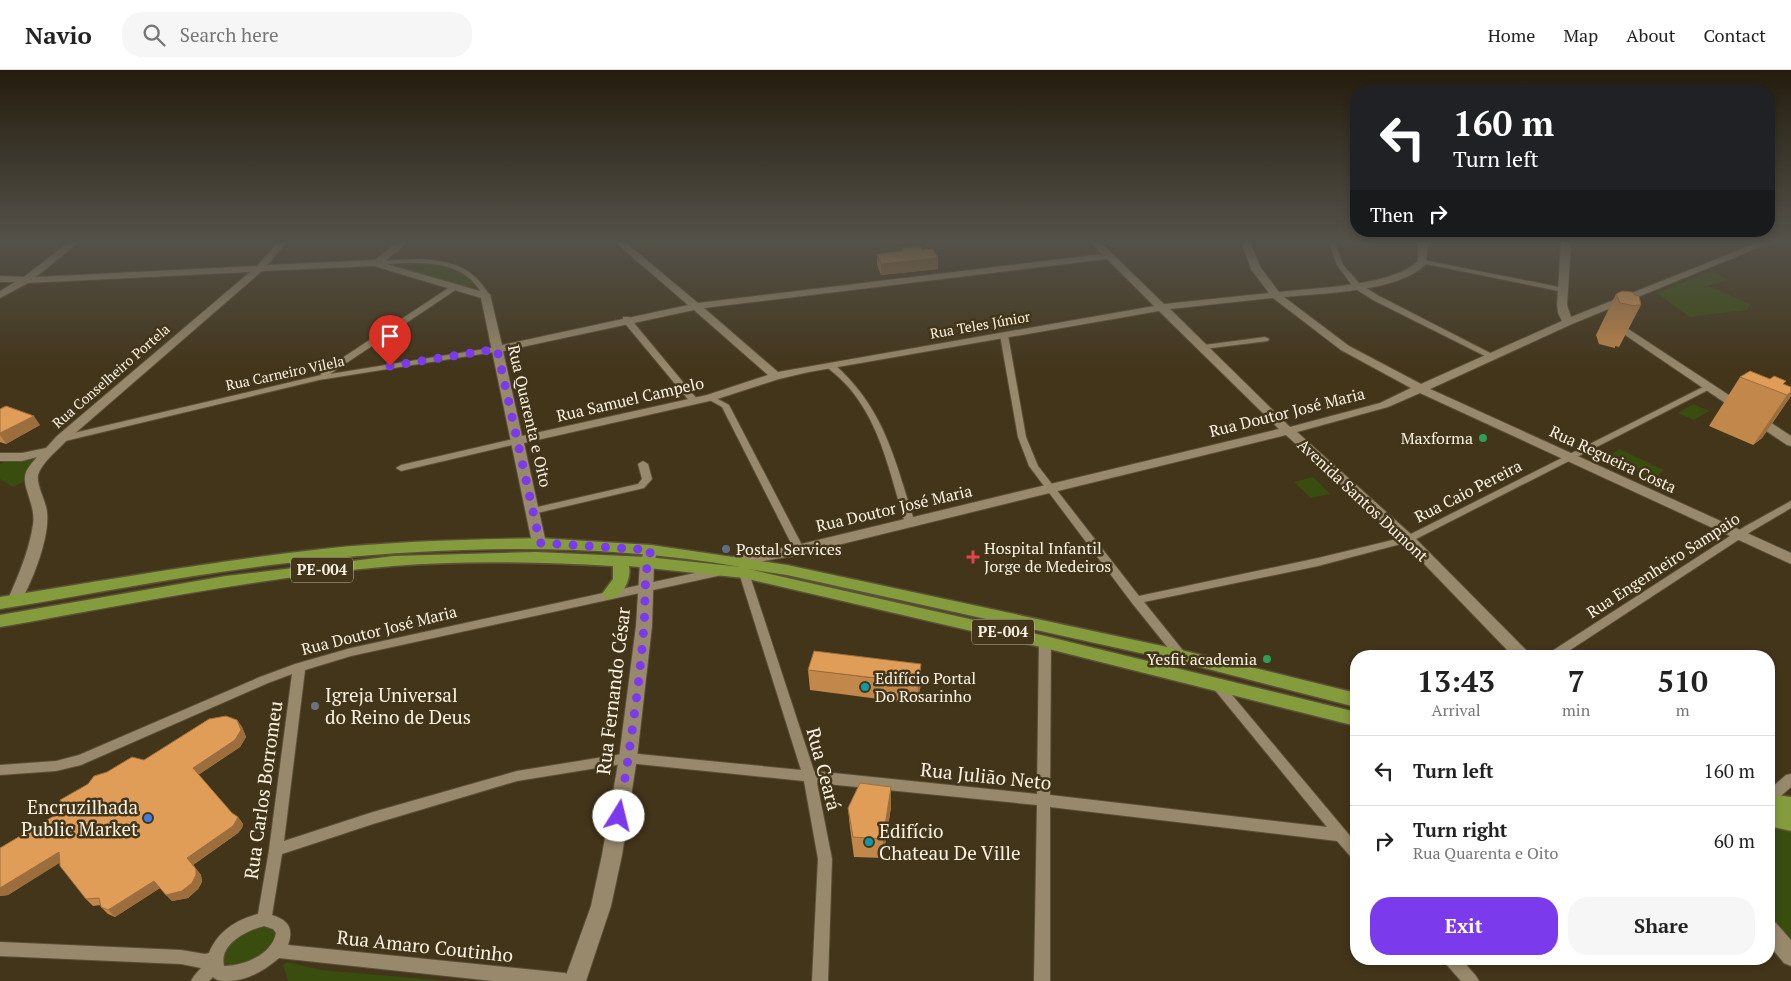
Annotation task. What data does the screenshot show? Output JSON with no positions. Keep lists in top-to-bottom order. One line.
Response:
{"streets":{"main road":["PE-004"],"street":["Rua Teles Júnior","Rua Carneiro Vilela","Rua Conselheiro Portela","Rua Samuel Campelo","Rua Doutor José Maria","Rua Quarenta e Oito","Rua Regueira Costa","Rua Caio Pereira","Avenida Santos Dumont","Rua Engenheiro Sampaio","Rua Fernando César","Rua Ceará","Rua Julião Neto","Rua Carlos Borromeu","Rua Amaro Coutinho"]},"crossings":[["Rua Teles Júnior","Rua Samuel Campelo"],["Rua Teles Júnior","Avenida Santos Dumont"],["Rua Carneiro Vilela","Rua Conselheiro Portela"],["Rua Carneiro Vilela","Rua Quarenta e Oito"],["Rua Conselheiro Portela","PE-004"],["Rua Samuel Campelo","Rua Quarenta e Oito"],["Rua Doutor José Maria","Rua Regueira Costa"],["Rua Doutor José Maria","Avenida Santos Dumont"],["Rua Doutor José Maria","PE-004"],["Rua Doutor José Maria","Rua Fernando César"],["Rua Doutor José Maria","Rua Ceará"],["Rua Doutor José Maria","Rua Carlos Borromeu"],["Rua Quarenta e Oito","PE-004"],["Rua Regueira Costa","Rua Caio Pereira"],["Rua Regueira Costa","Rua Engenheiro Sampaio"],["Rua Caio Pereira","Avenida Santos Dumont"],["PE-004","Rua Fernando César"],["PE-004","Rua Ceará"],["Rua Fernando César","Rua Julião Neto"],["Rua Ceará","Rua Julião Neto"],["Rua Julião Neto","Rua Carlos Borromeu"],["Rua Carlos Borromeu","Rua Amaro Coutinho"]],"places":{"other":["Maxforma","Postal Services","Yesfit academia","Edifício Portal Do Rosarinho","Igreja Universal do Reino de Deus","Encruzilhada Public Market","Edifício Chateau De Ville"],"health":["Hospital Infantil Jorge de Medeiros"]},"page":{"header":"Navio","search":"Search here","nav":["Home","Map","About","Contact"],"turn":["160 m","Turn left"],"then":"Then","eta":["13:43","Arrival","7","min","510","m"],"list":[{"name":"Turn left","value":"160 m"},{"name":"Turn right","note":"Rua Quarenta e Oito","value":"60 m"}],"buttons":["Exit","Share"]}}
